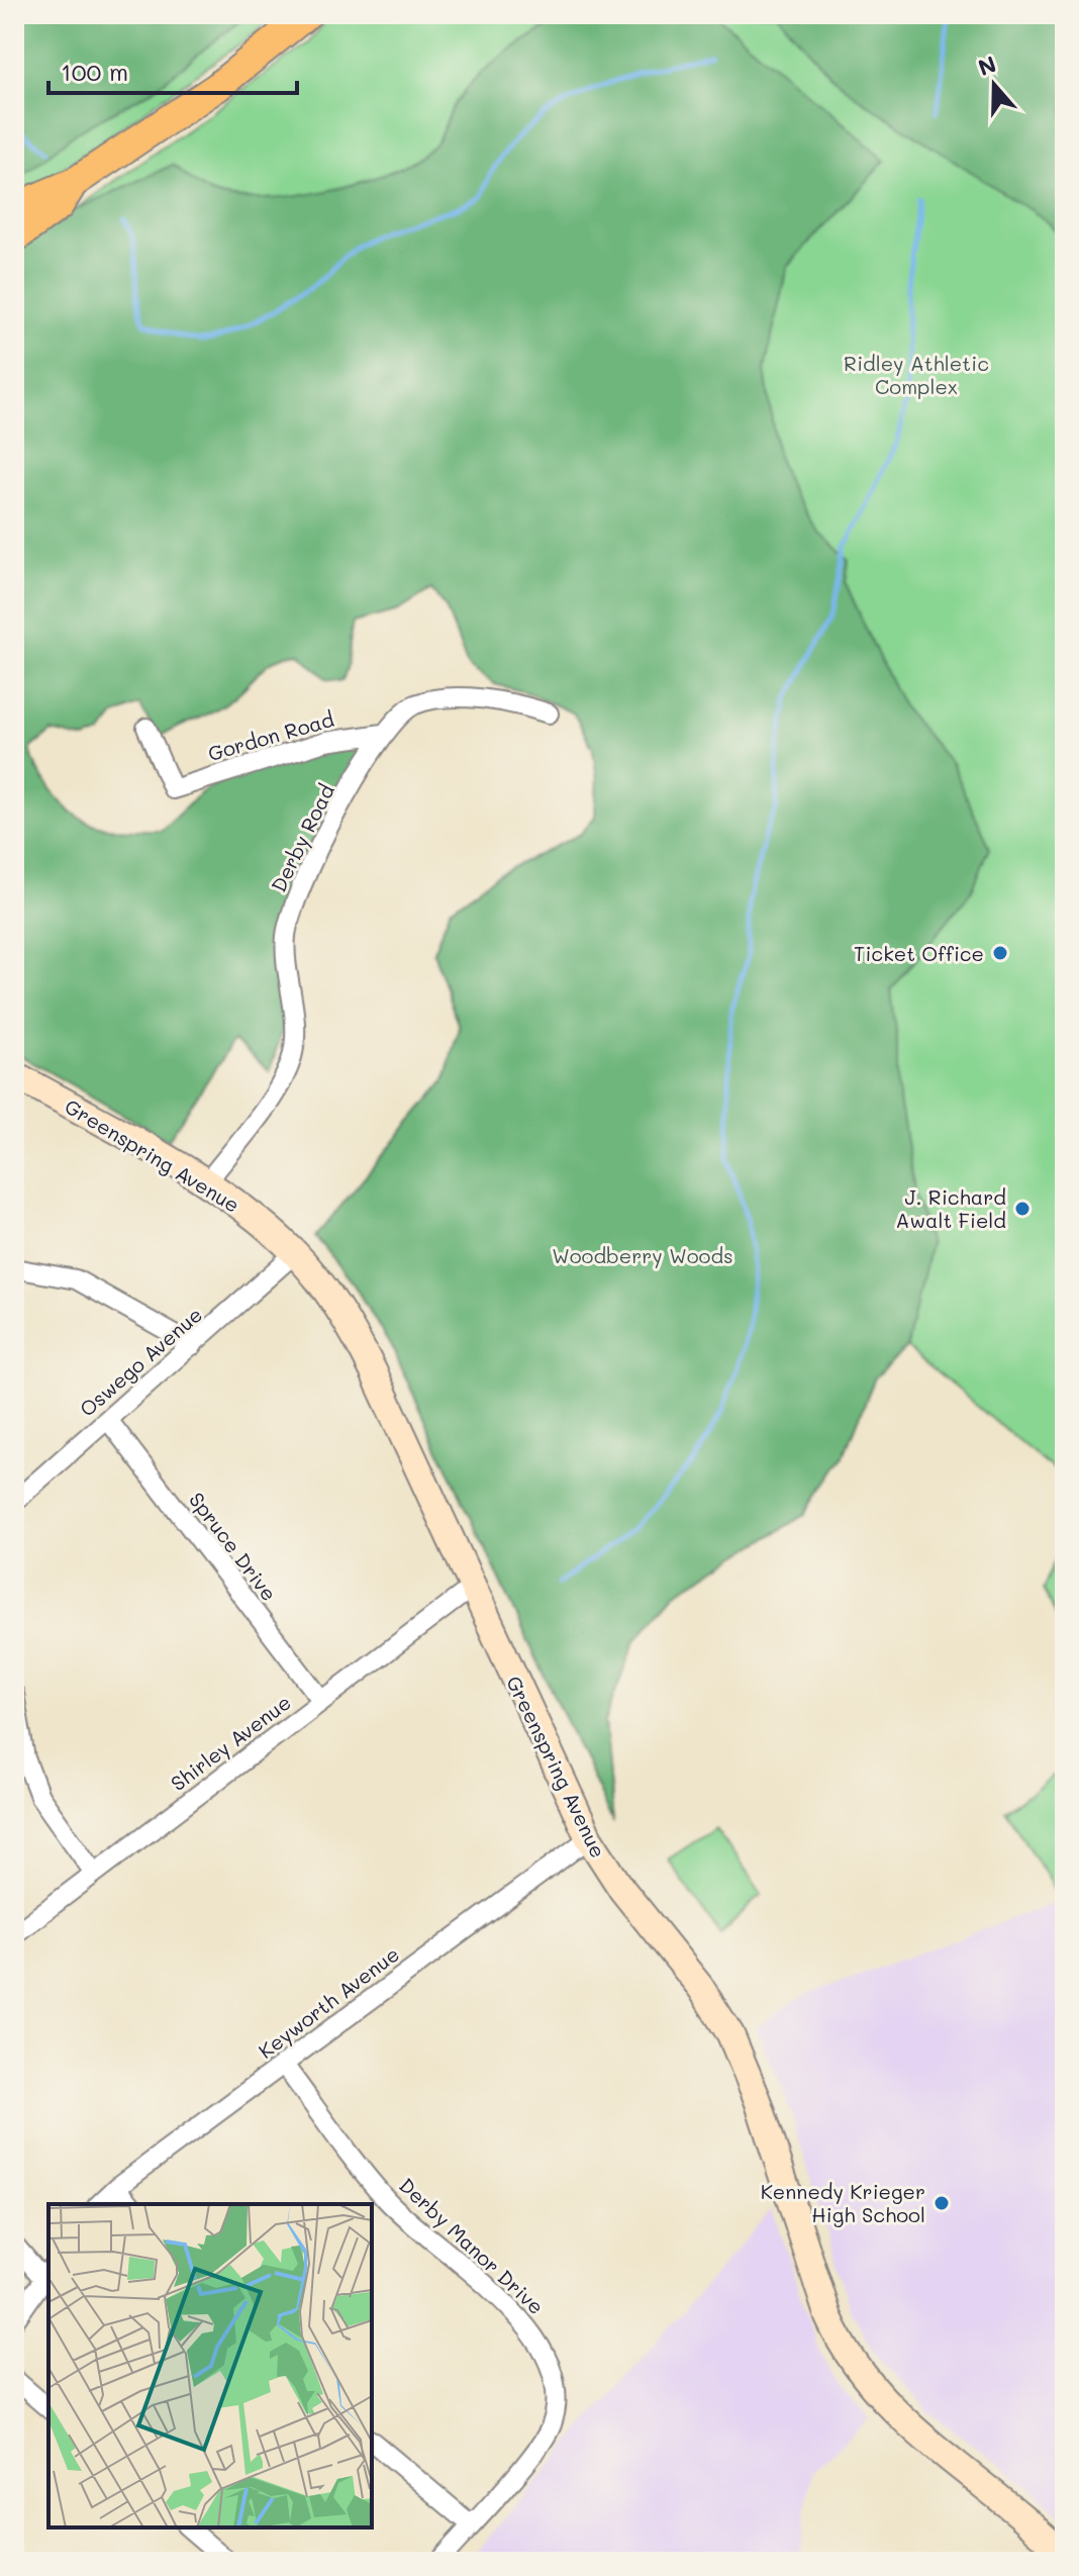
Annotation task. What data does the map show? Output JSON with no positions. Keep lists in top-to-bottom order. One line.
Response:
{"streets":{"main road":["Greenspring Avenue"],"street":["Gordon Road","Derby Road","Oswego Avenue","Spruce Drive","Shirley Avenue","Keyworth Avenue","Derby Manor Drive"]},"crossings":[["Gordon Road","Derby Road"],["Derby Road","Greenspring Avenue"],["Greenspring Avenue","Oswego Avenue"],["Greenspring Avenue","Shirley Avenue"],["Greenspring Avenue","Keyworth Avenue"],["Oswego Avenue","Spruce Drive"],["Spruce Drive","Shirley Avenue"],["Keyworth Avenue","Derby Manor Drive"]],"parks":["Ridley Athletic Complex","Woodberry Woods"],"places":["Ticket Office","J. Richard Awalt Field","Kennedy Krieger High School"],"scale_bar":"100 m","north":"top"}
